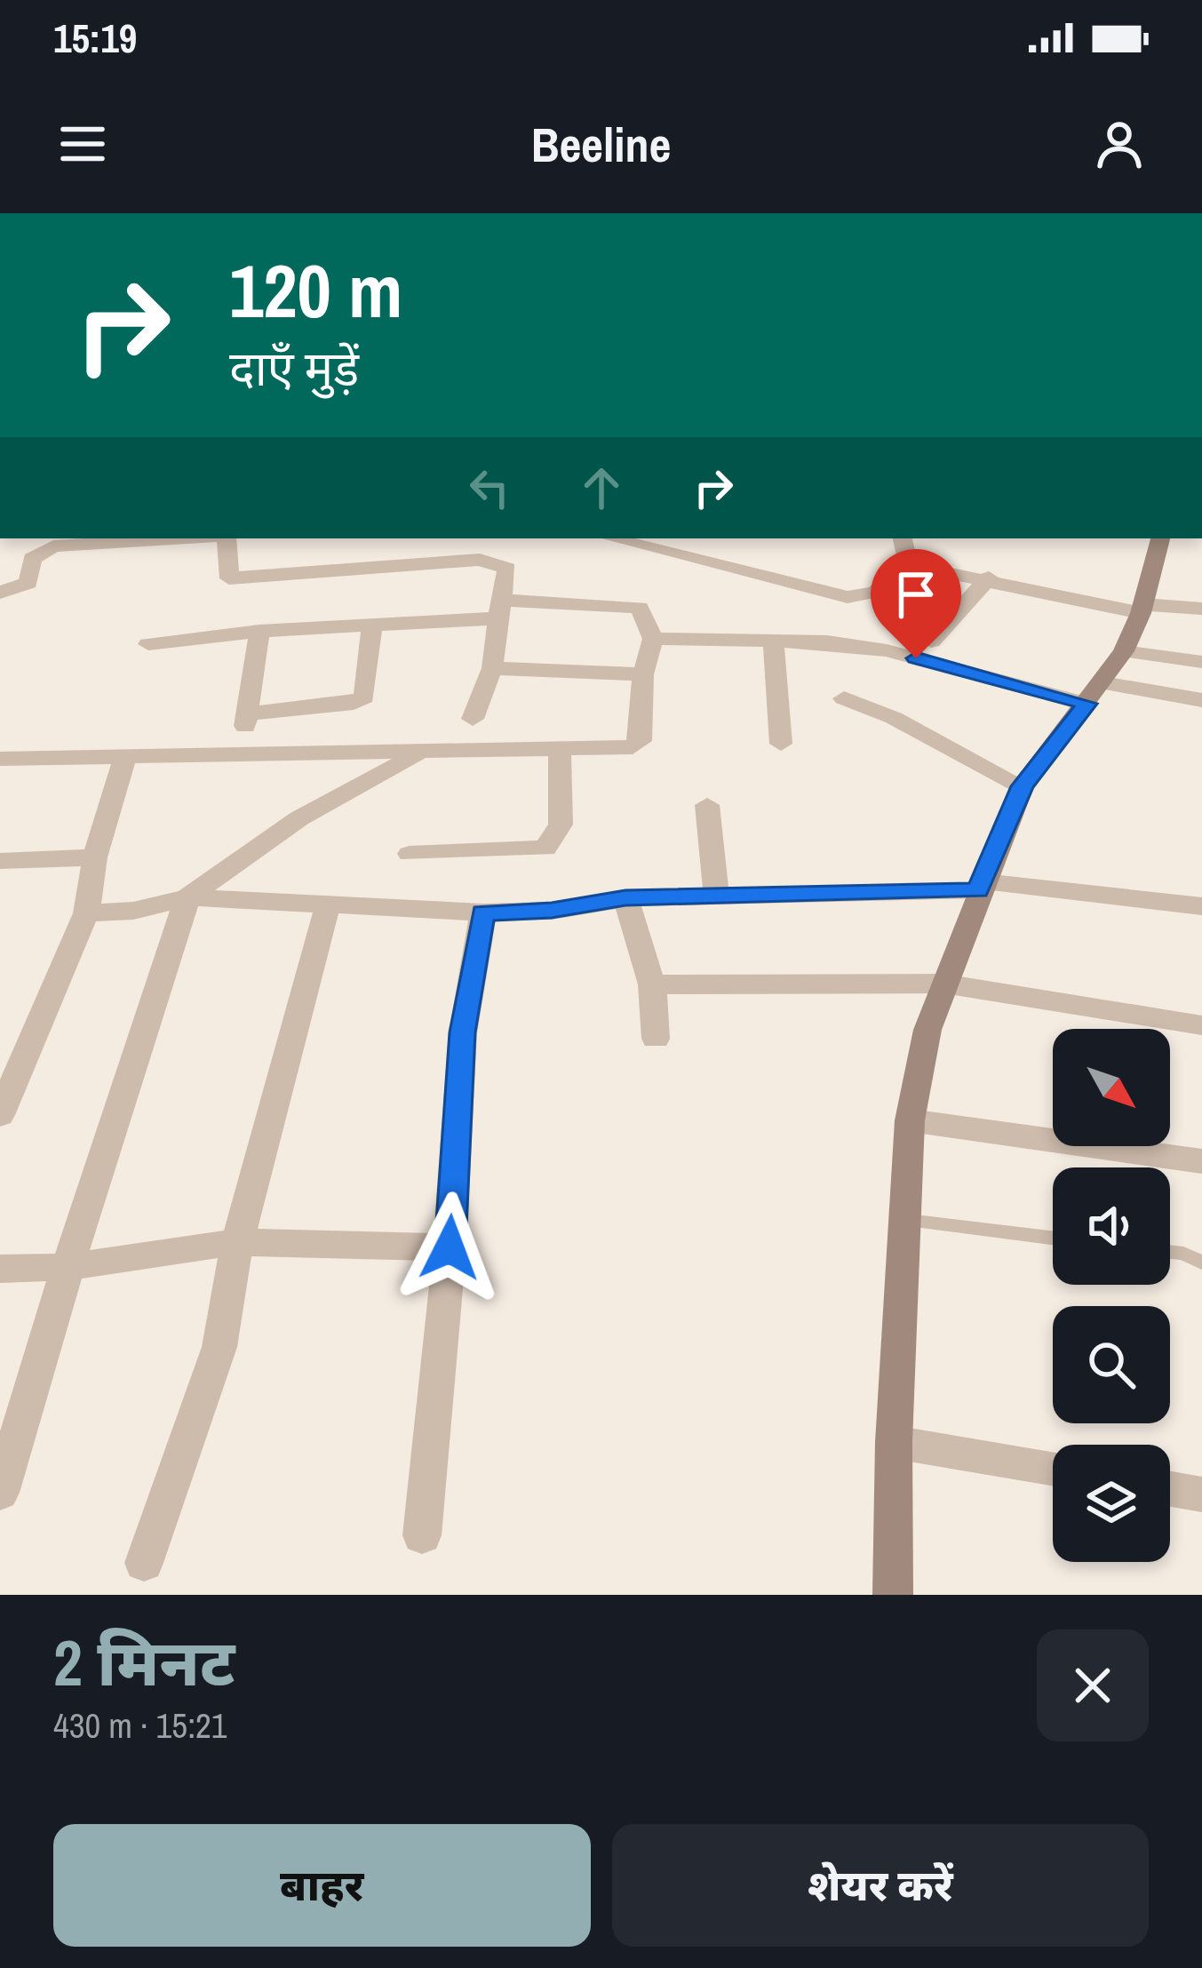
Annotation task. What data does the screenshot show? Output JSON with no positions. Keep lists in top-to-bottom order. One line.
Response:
{"north":"bottom right","page":{"status":"15:19","header":"Beeline","turn":["120 m","दाएँ मुड़ें"],"heading":["2 मिनट","430 m · 15:21"],"buttons":["बाहर","शेयर करें"]}}
